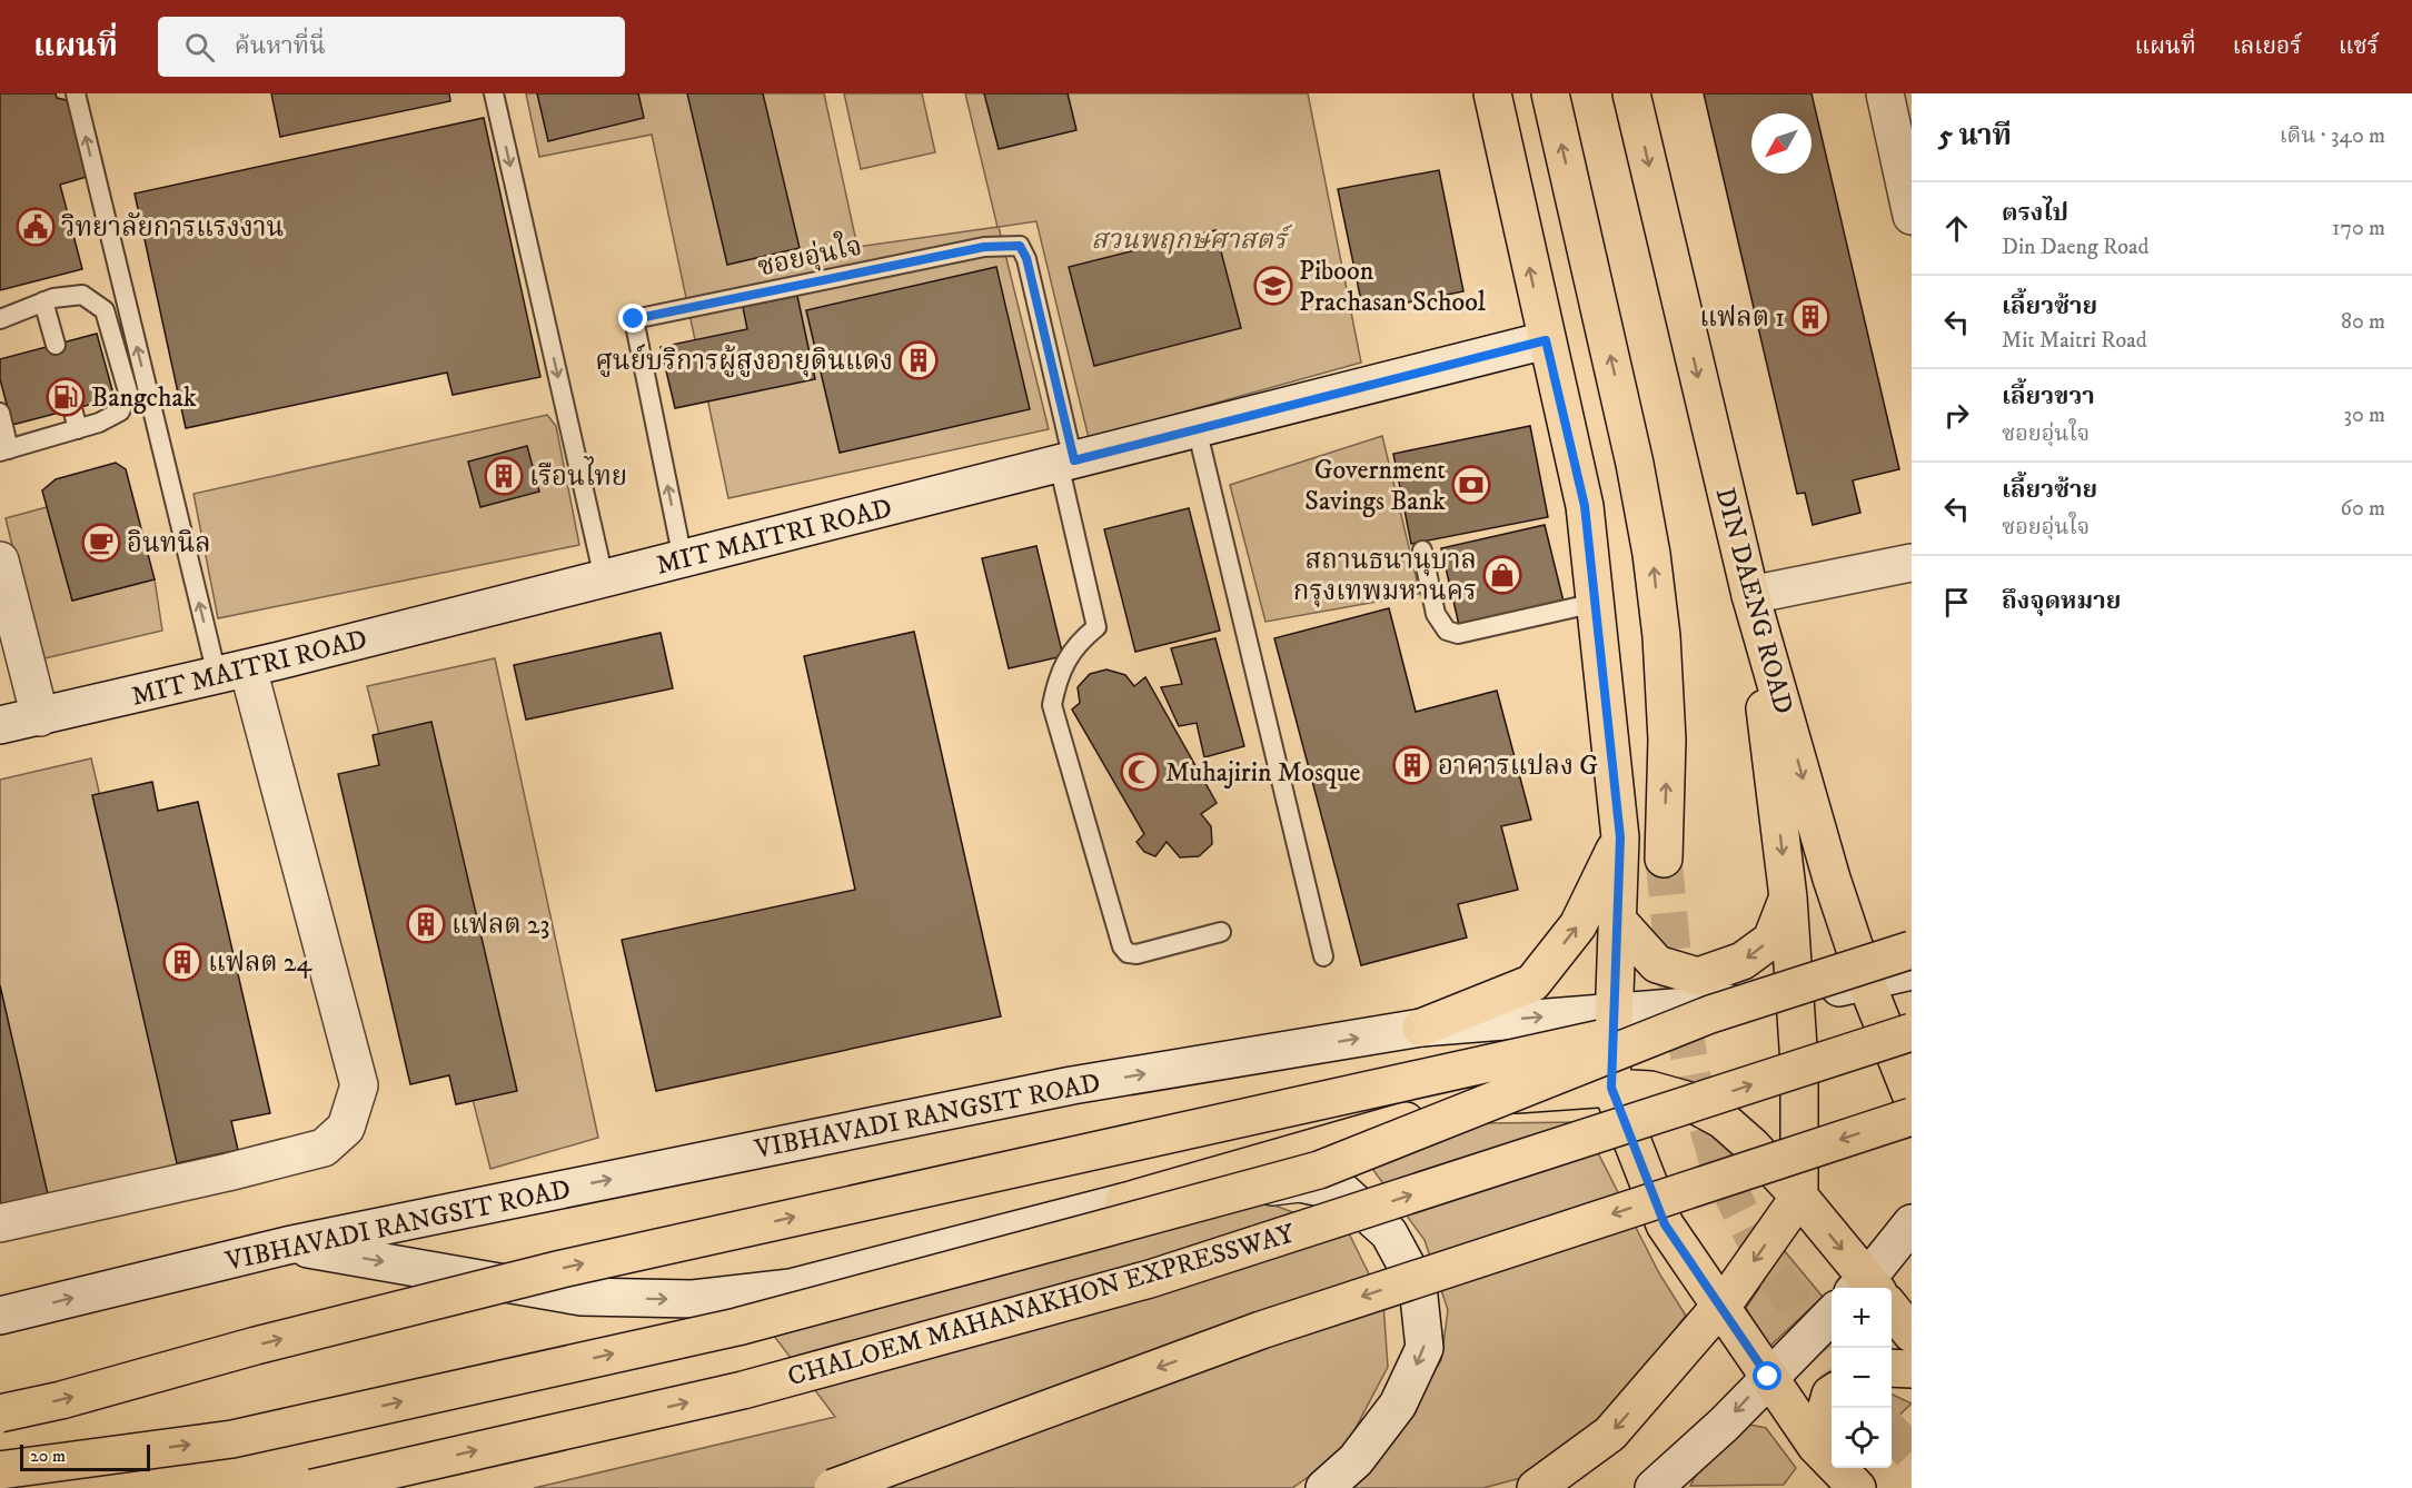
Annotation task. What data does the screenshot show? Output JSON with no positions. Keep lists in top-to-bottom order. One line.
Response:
{"streets":{"main road":["MIT MAITRI ROAD","DIN DAENG ROAD","VIBHAVADI RANGSIT ROAD","CHALOEM MAHANAKHON EXPRESSWAY"],"lane":["ซอยอุ่นใจ"]},"crossings":[["ซอยอุ่นใจ","MIT MAITRI ROAD"],["DIN DAENG ROAD","VIBHAVADI RANGSIT ROAD"]],"parks":["สวนพฤกษศาสตร์"],"places":{"public building":["วิทยาลัยการแรงงาน"],"school or university":["Piboon Prachasan School"],"building":["แฟลต 1","ศูนย์บริการผู้สูงอายุดินแดง","เรือนไทย","อาคารแปลง G","แฟลต 23","แฟลต 24"],"fuel station":["Bangchak"],"bank":["Government Savings Bank"],"cafe":["อินทนิล"],"shop":["สถานธนานุบาล กรุงเทพมหานคร"],"mosque":["Muhajirin Mosque"]},"scale_bar":"20 m","north":"bottom left","page":{"header":"แผนที่","search":"ค้นหาที่นี่","nav":["แผนที่","เลเยอร์","แชร์"],"heading":["5 นาที","เดิน · 340 m"],"list":[["ตรงไป","Din Daeng Road","170 m"],["เลี้ยวซ้าย","Mit Maitri Road","80 m"],["เลี้ยวขวา","ซอยอุ่นใจ","30 m"],["เลี้ยวซ้าย","ซอยอุ่นใจ","60 m"],"ถึงจุดหมาย"],"map_buttons":["+","−"],"scale":"20 m"}}
